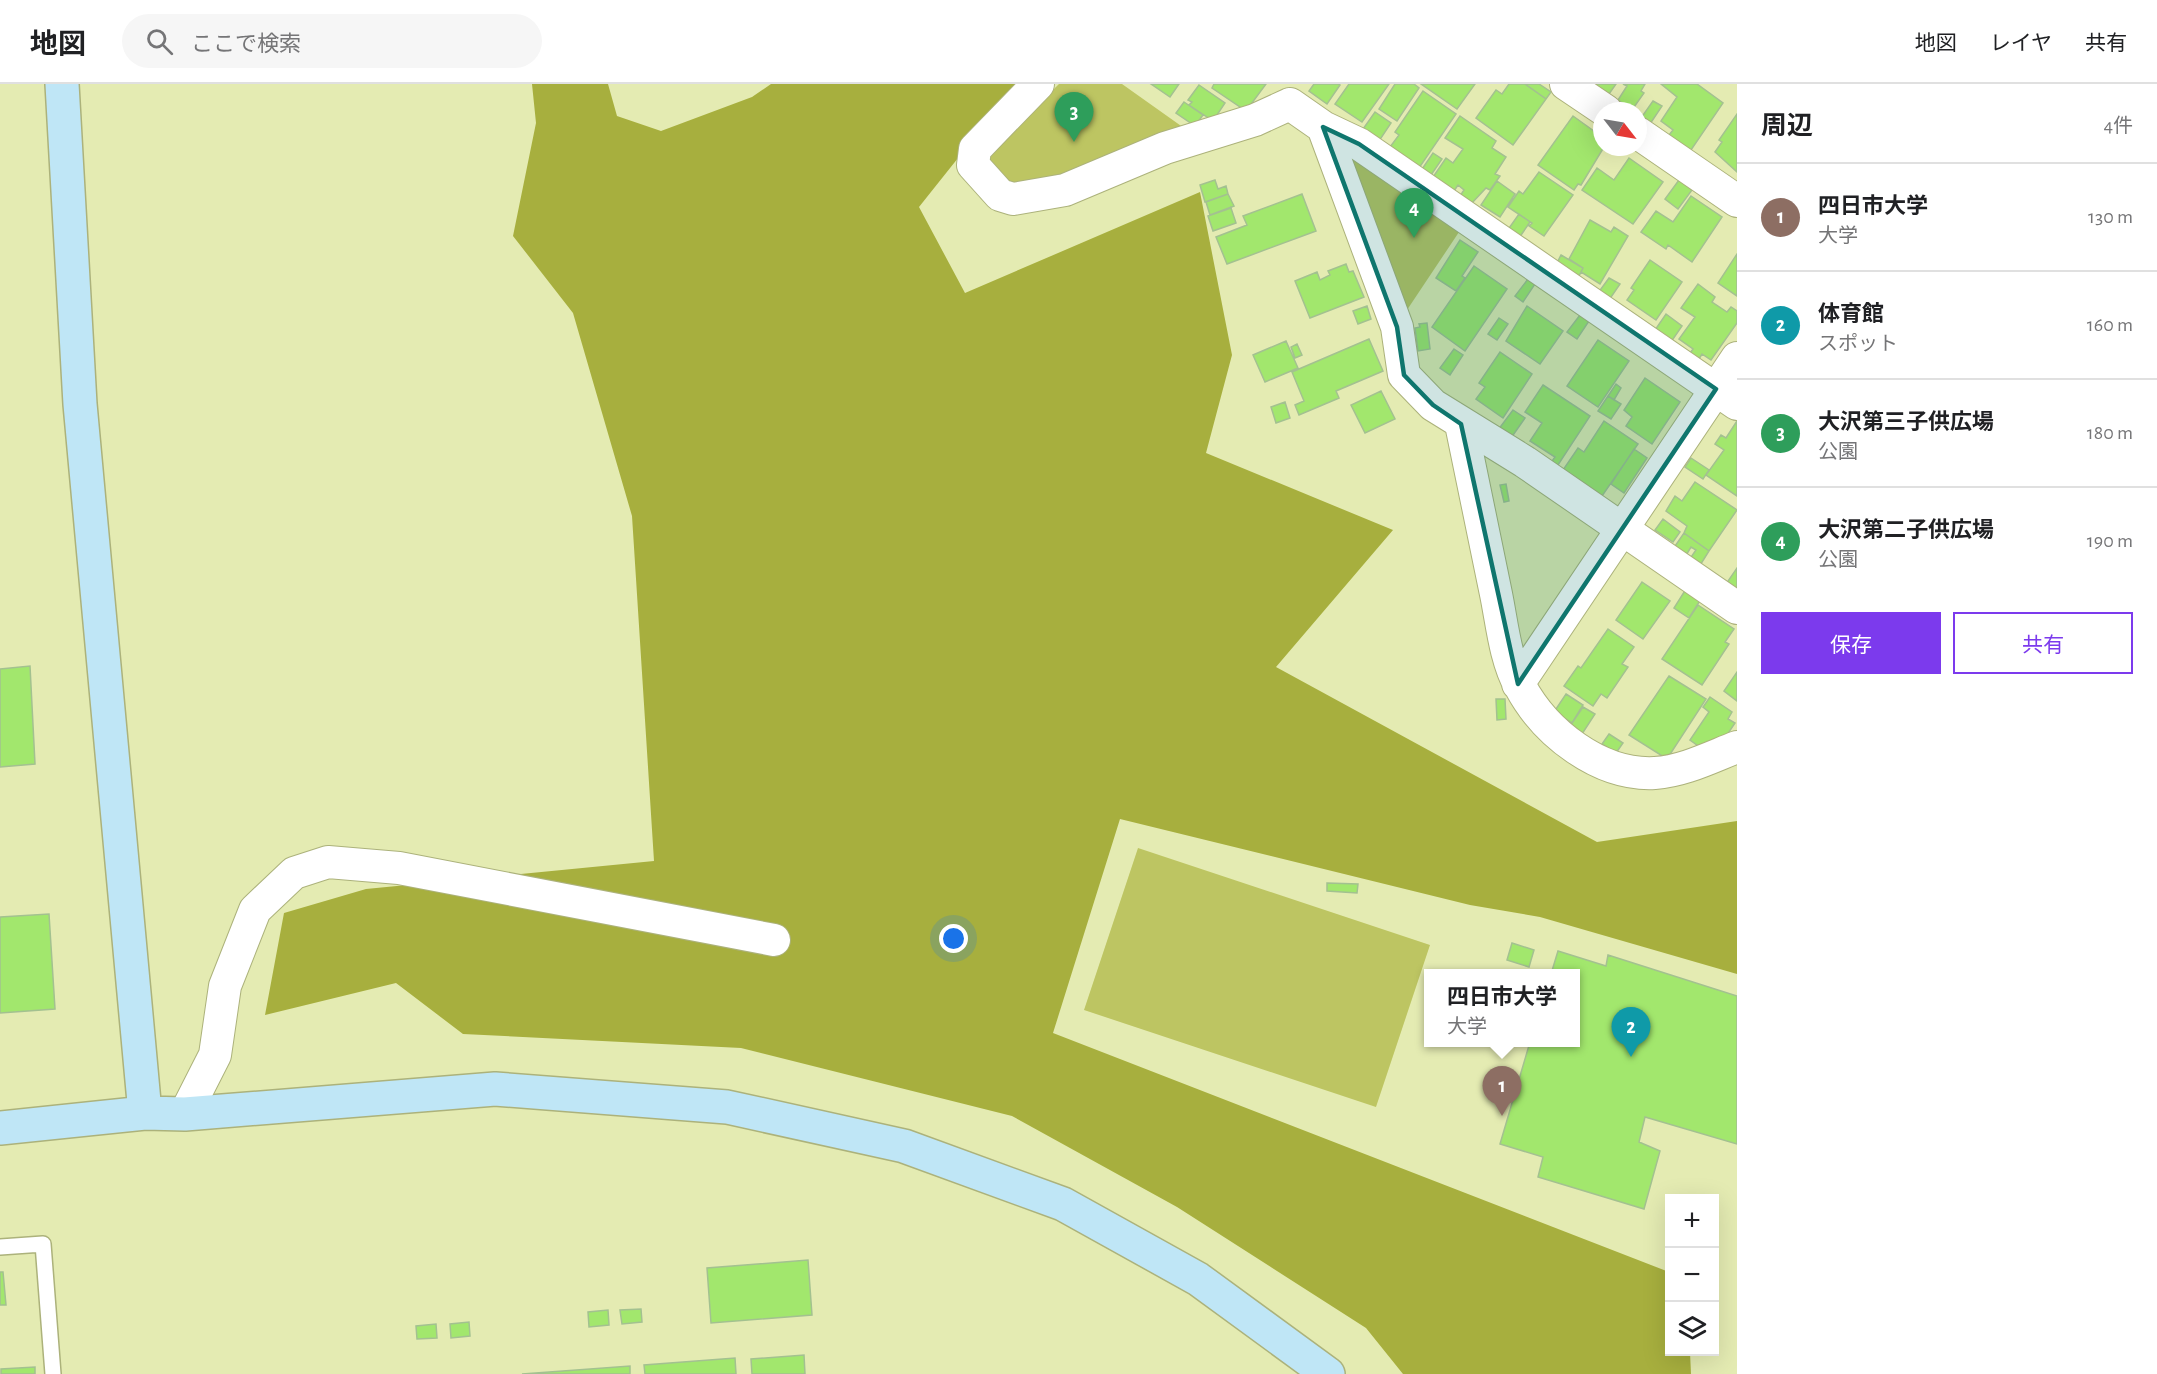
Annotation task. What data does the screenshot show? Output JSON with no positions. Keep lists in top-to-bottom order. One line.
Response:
{"north":"bottom right","page":{"header":"地図","search":"ここで検索","nav":["地図","レイヤ","共有"],"heading":["周辺","4件"],"pins":["3","4","2","1"],"list":[{"mark":"1","name":"四日市大学","note":"大学","value":"130 m"},{"mark":"2","name":"体育館","note":"スポット","value":"160 m"},{"mark":"3","name":"大沢第三子供広場","note":"公園","value":"180 m"},{"mark":"4","name":"大沢第二子供広場","note":"公園","value":"190 m"}],"buttons":["保存","共有"],"popup":["四日市大学","大学"],"map_buttons":["+","−"]}}
